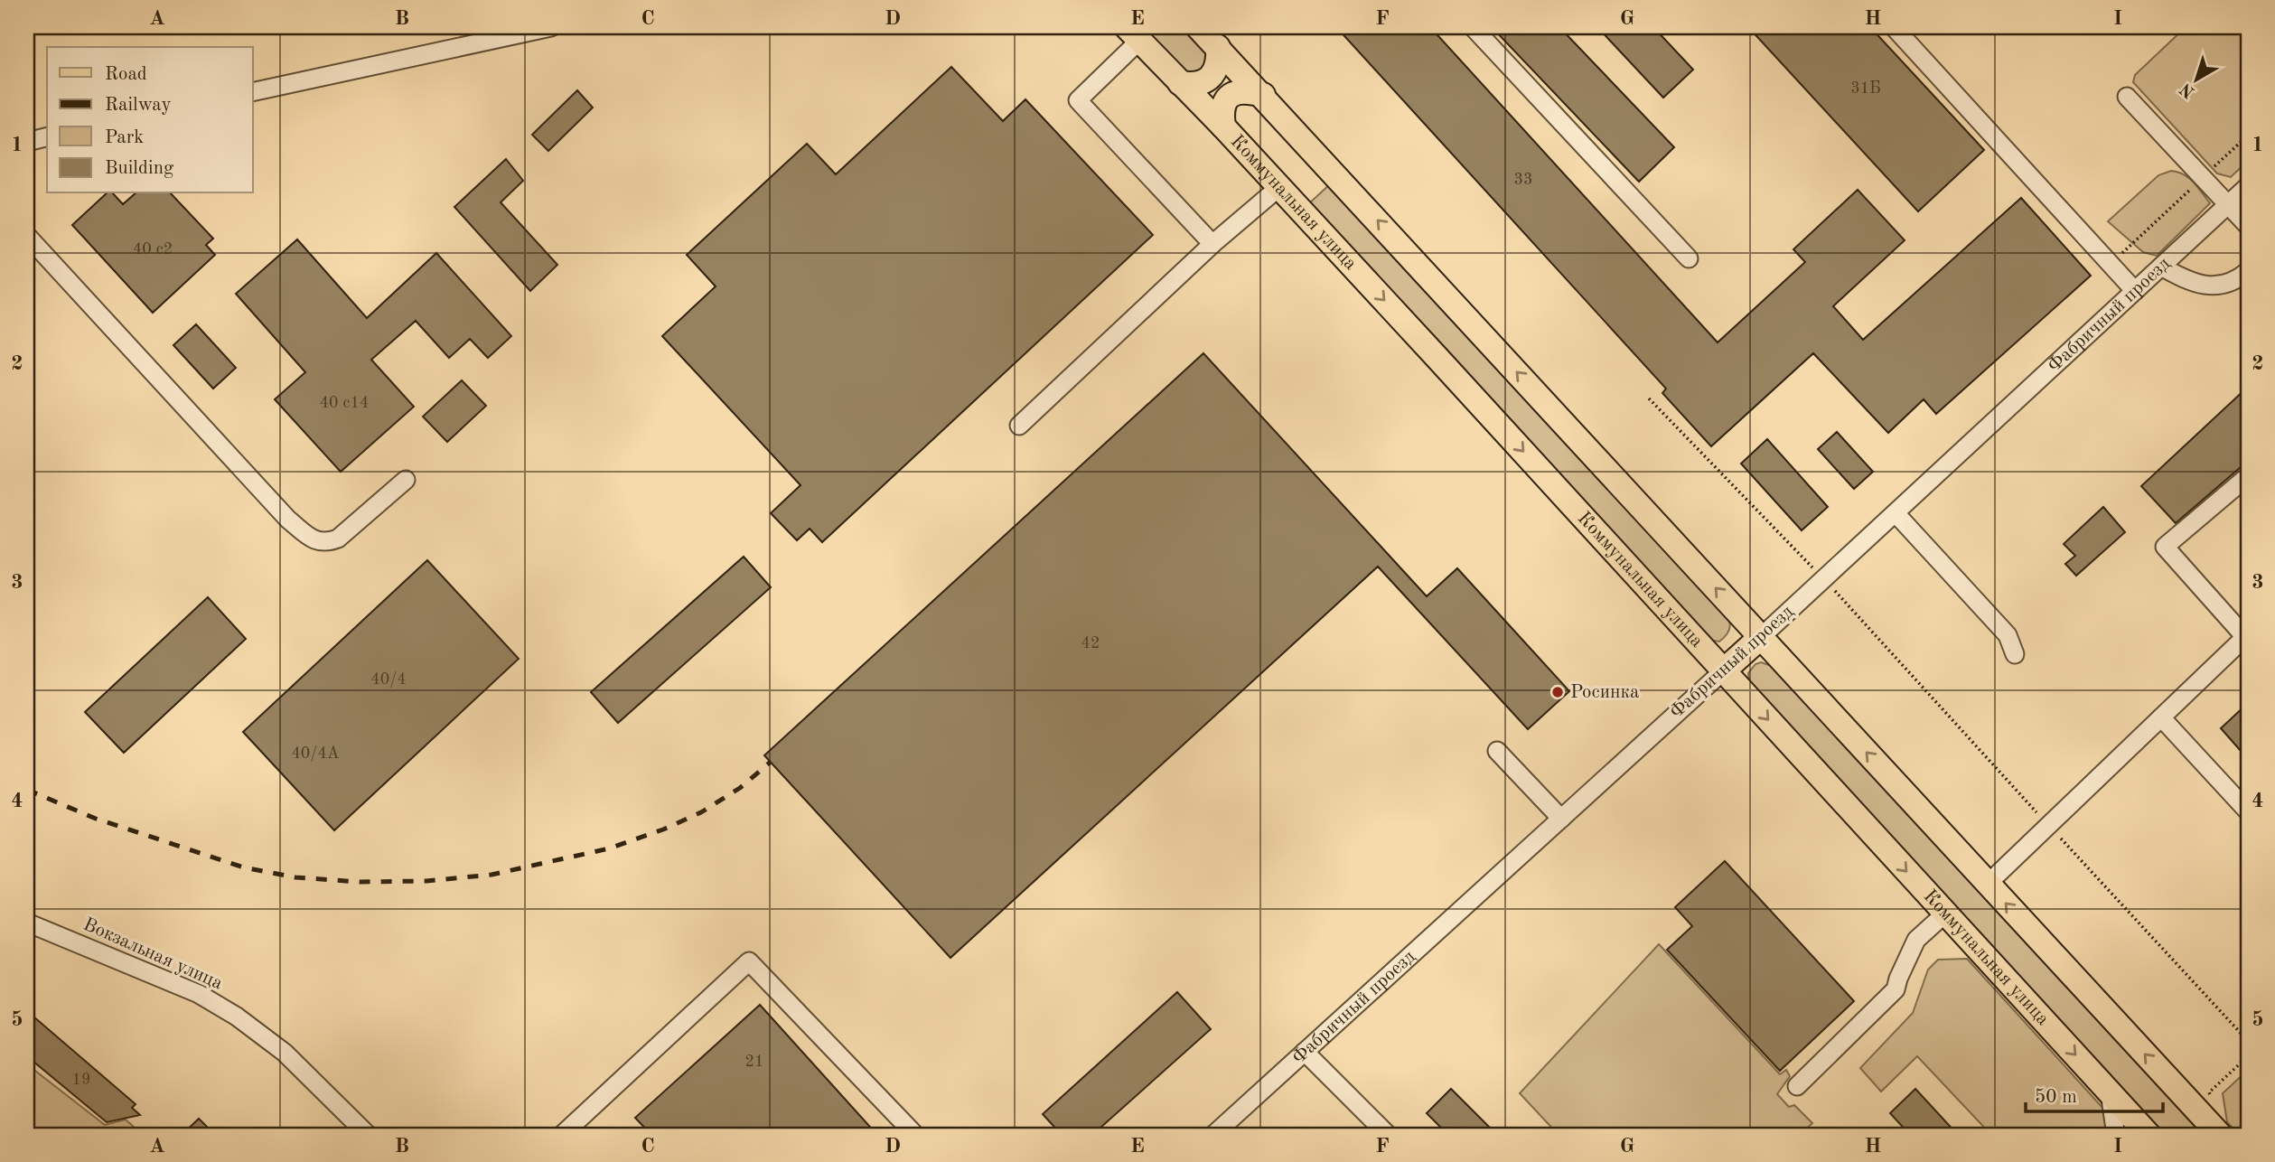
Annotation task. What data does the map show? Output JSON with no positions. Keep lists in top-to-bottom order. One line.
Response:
{"streets":{"main road":["Коммунальная улица","Фабричный проезд"],"street":["Вокзальная улица"]},"crossings":[["Коммунальная улица","Фабричный проезд"]],"places":["Росинка"],"house_numbers":["31Б","33","40 c2","40 c14","42","40/4","40/4А","21","19"],"legend":["Road","Railway","Park","Building"],"scale_bar":"50 m","north":"bottom left","grid":{"columns":["A","B","C","D","E","F","G","H","I"],"rows":["1","2","3","4","5"]}}
